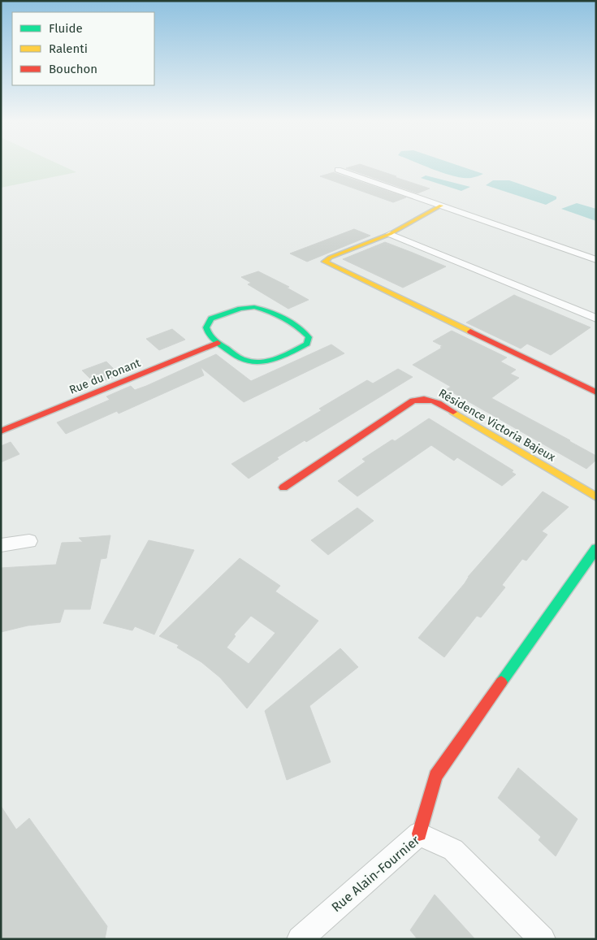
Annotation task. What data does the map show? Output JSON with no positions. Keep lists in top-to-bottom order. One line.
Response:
{"streets":{"street":["Rue du Ponant","Résidence Victoria Bajeux","Rue Alain-Fournier"]},"legend":["Fluide","Ralenti","Bouchon"]}
